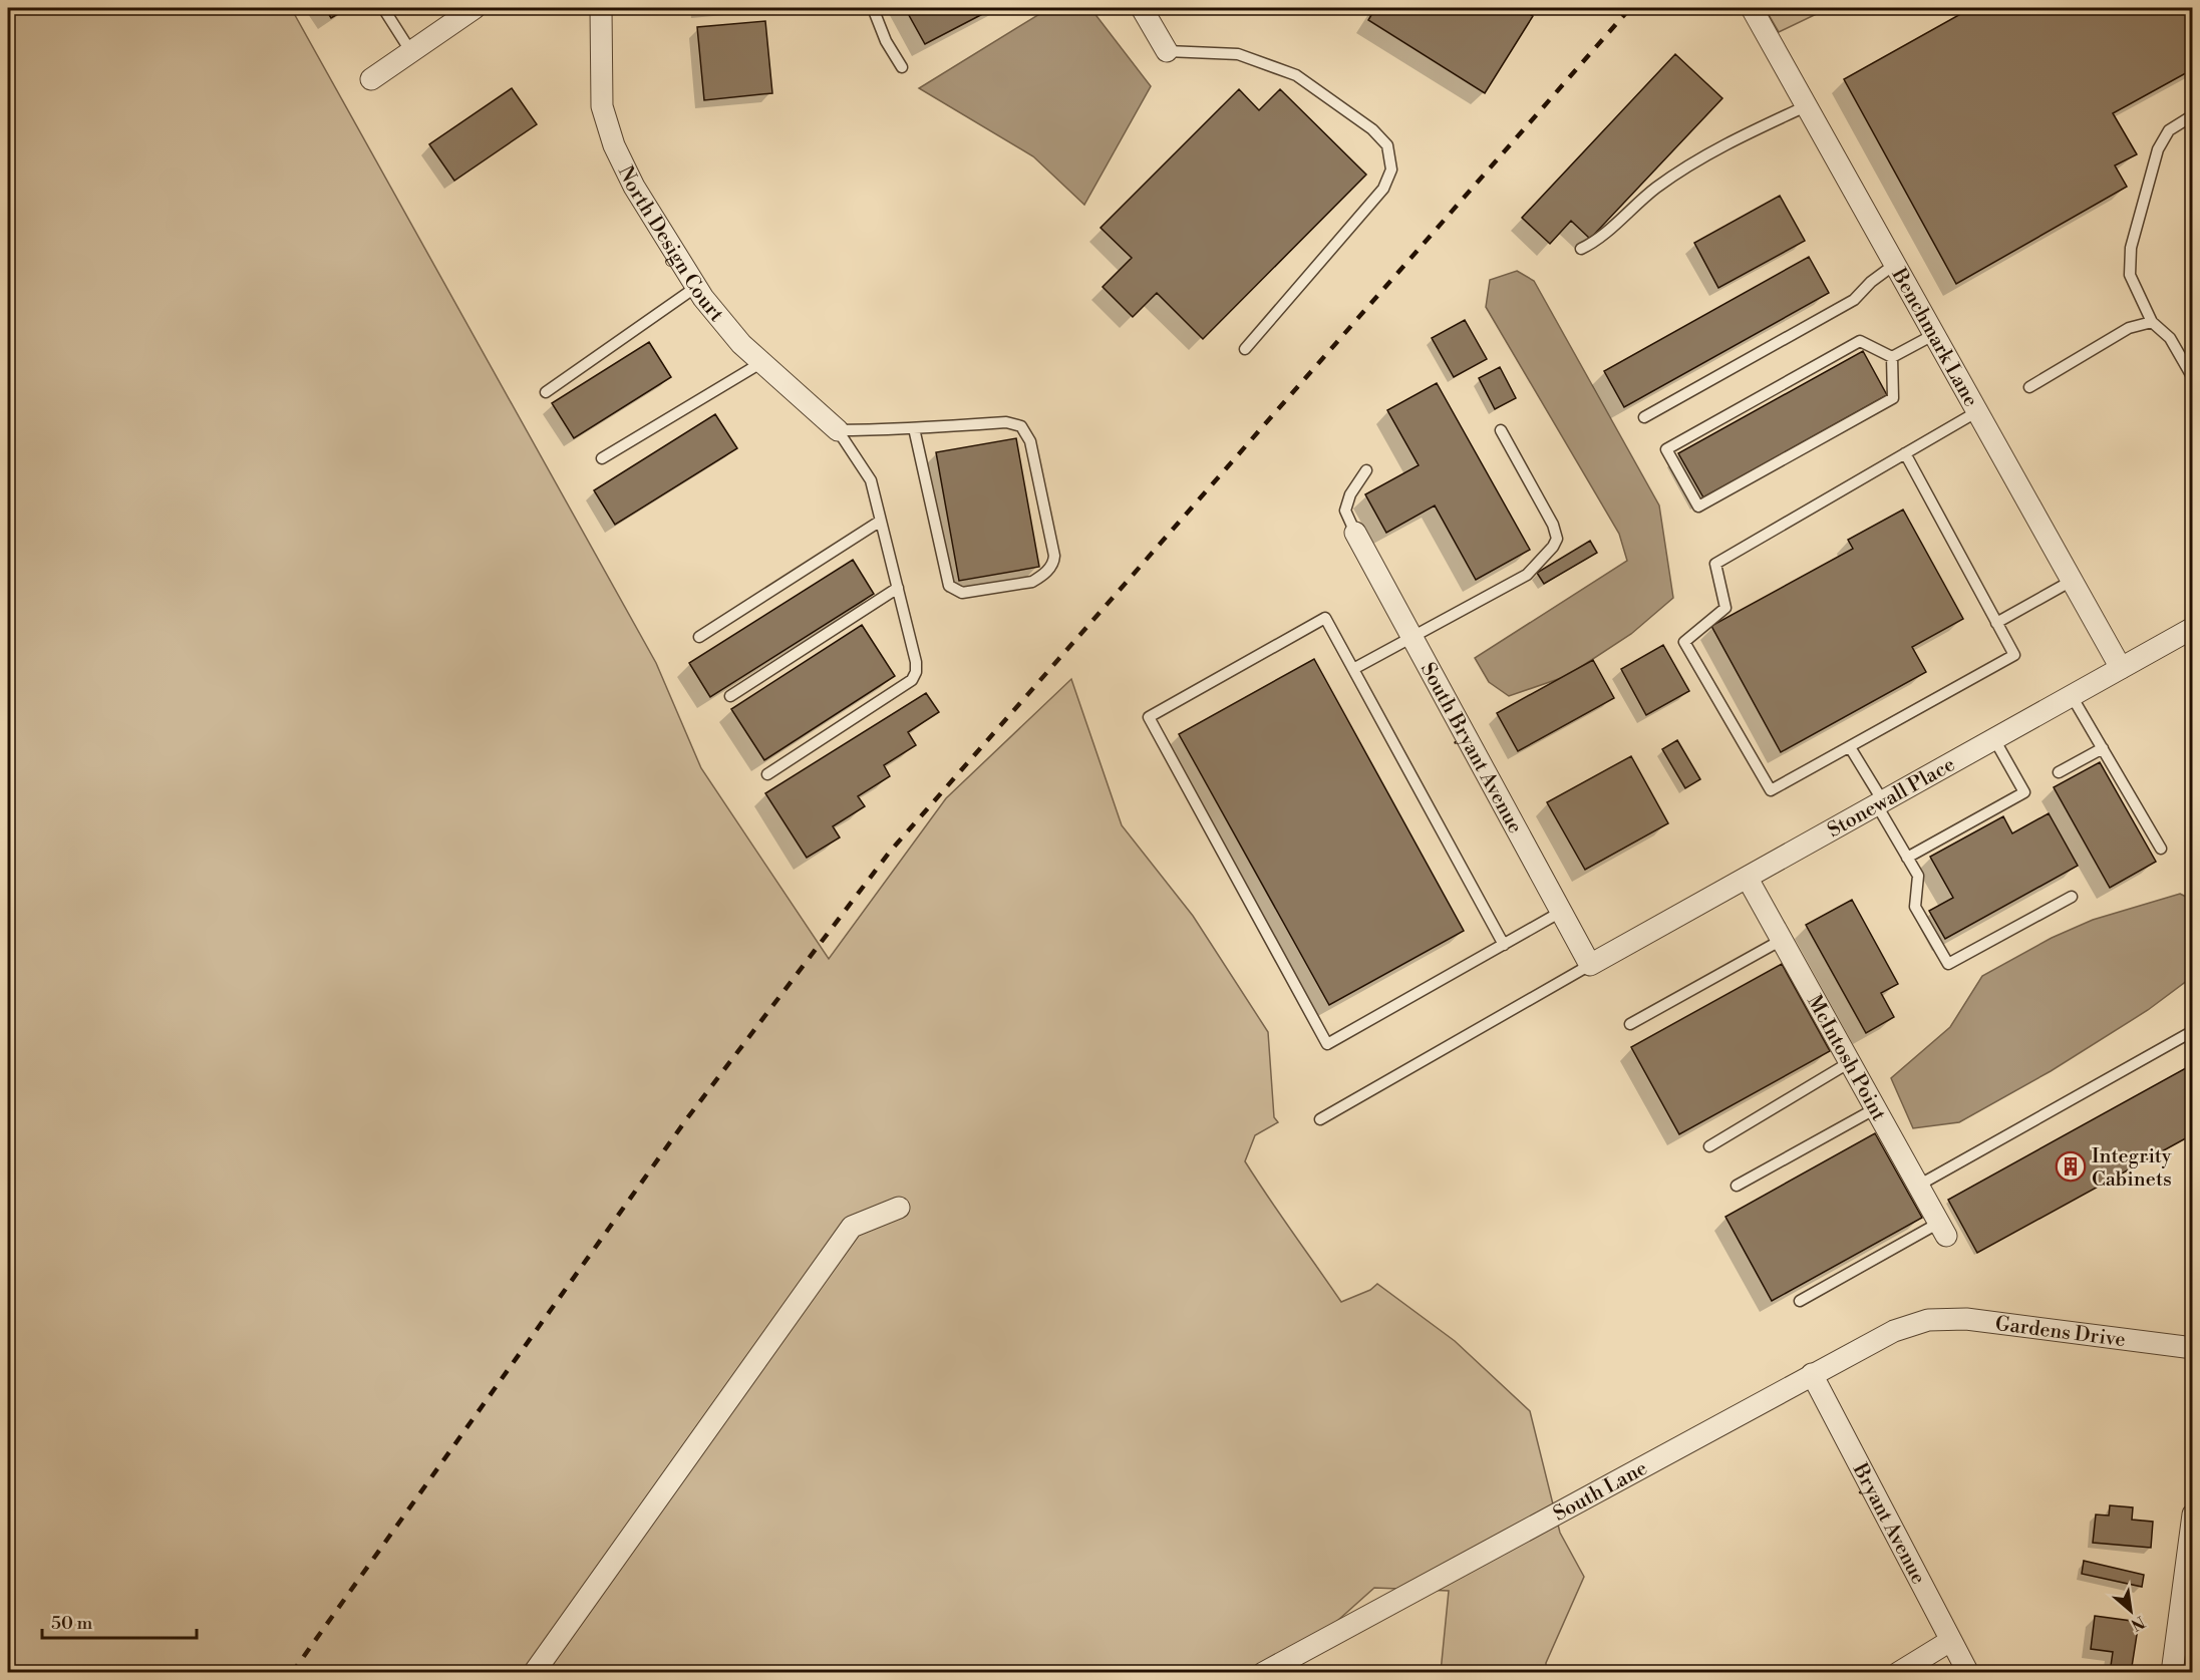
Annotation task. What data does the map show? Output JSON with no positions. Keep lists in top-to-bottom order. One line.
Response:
{"streets":{"street":["North Design Court","Benchmark Lane","South Bryant Avenue","Stonewall Place","McIntosh Point","Gardens Drive","South Lane","Bryant Avenue"]},"crossings":[["Benchmark Lane","Stonewall Place"],["South Bryant Avenue","Stonewall Place"],["Stonewall Place","McIntosh Point"],["Gardens Drive","South Lane"],["South Lane","Bryant Avenue"]],"places":{"building":["Integrity Cabinets"]},"scale_bar":"50 m","north":"bottom right"}
